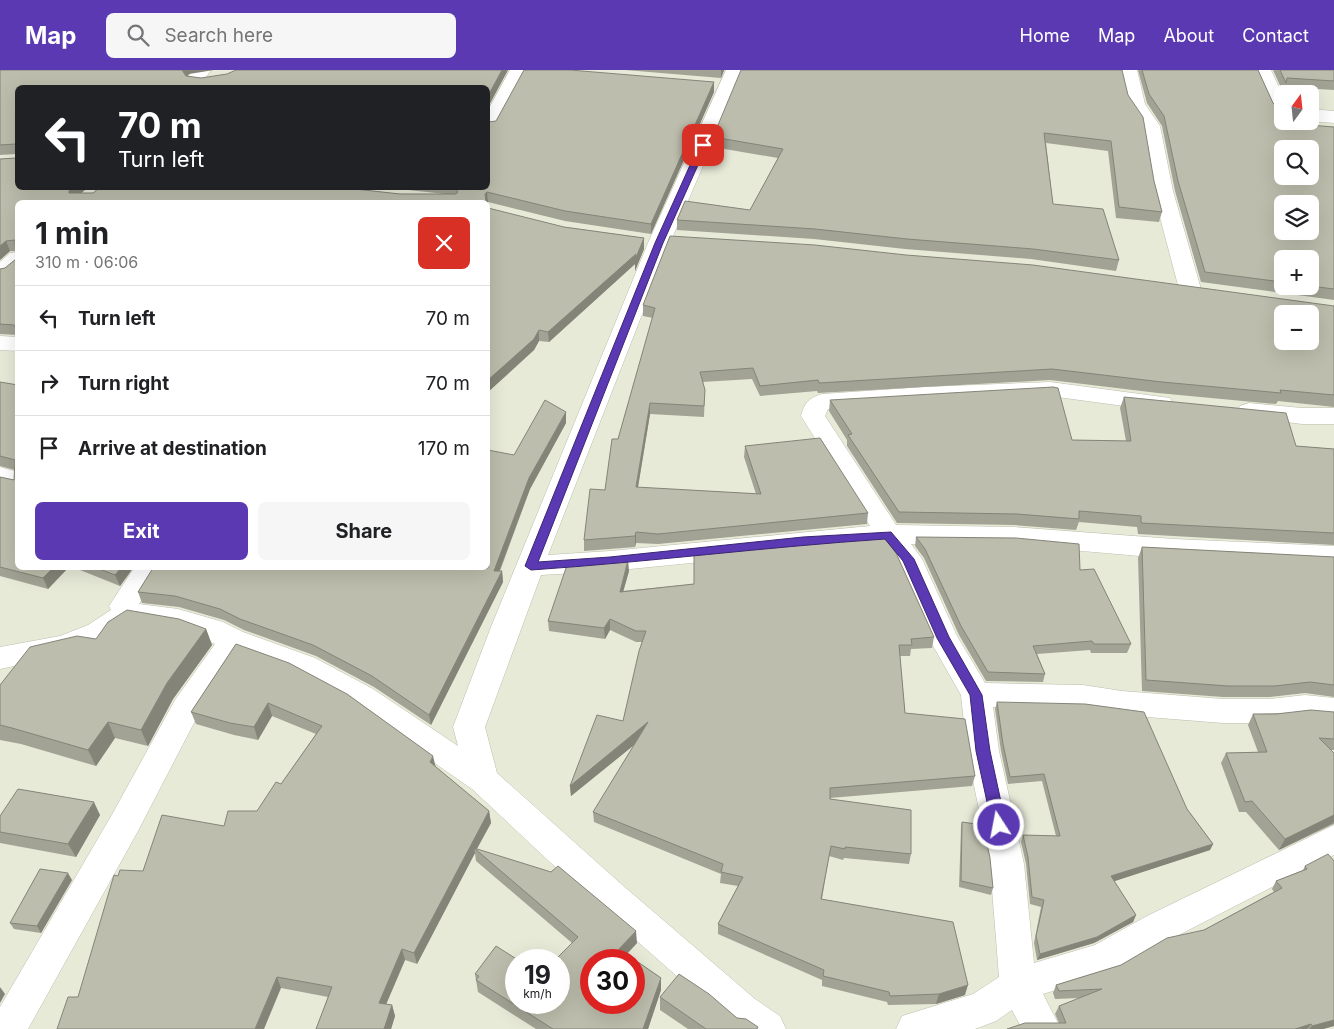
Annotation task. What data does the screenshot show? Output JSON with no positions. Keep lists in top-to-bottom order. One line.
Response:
{"north":"top","page":{"header":"Map","search":"Search here","nav":["Home","Map","About","Contact"],"map_buttons":["+","−"],"turn":["70 m","Turn left"],"heading":["1 min","310 m · 06:06"],"list":[{"name":"Turn left","value":"70 m"},{"name":"Turn right","value":"70 m"},{"name":"Arrive at destination","value":"170 m"}],"buttons":["Exit","Share"],"speed":"19 km/h","limit":"30"}}
